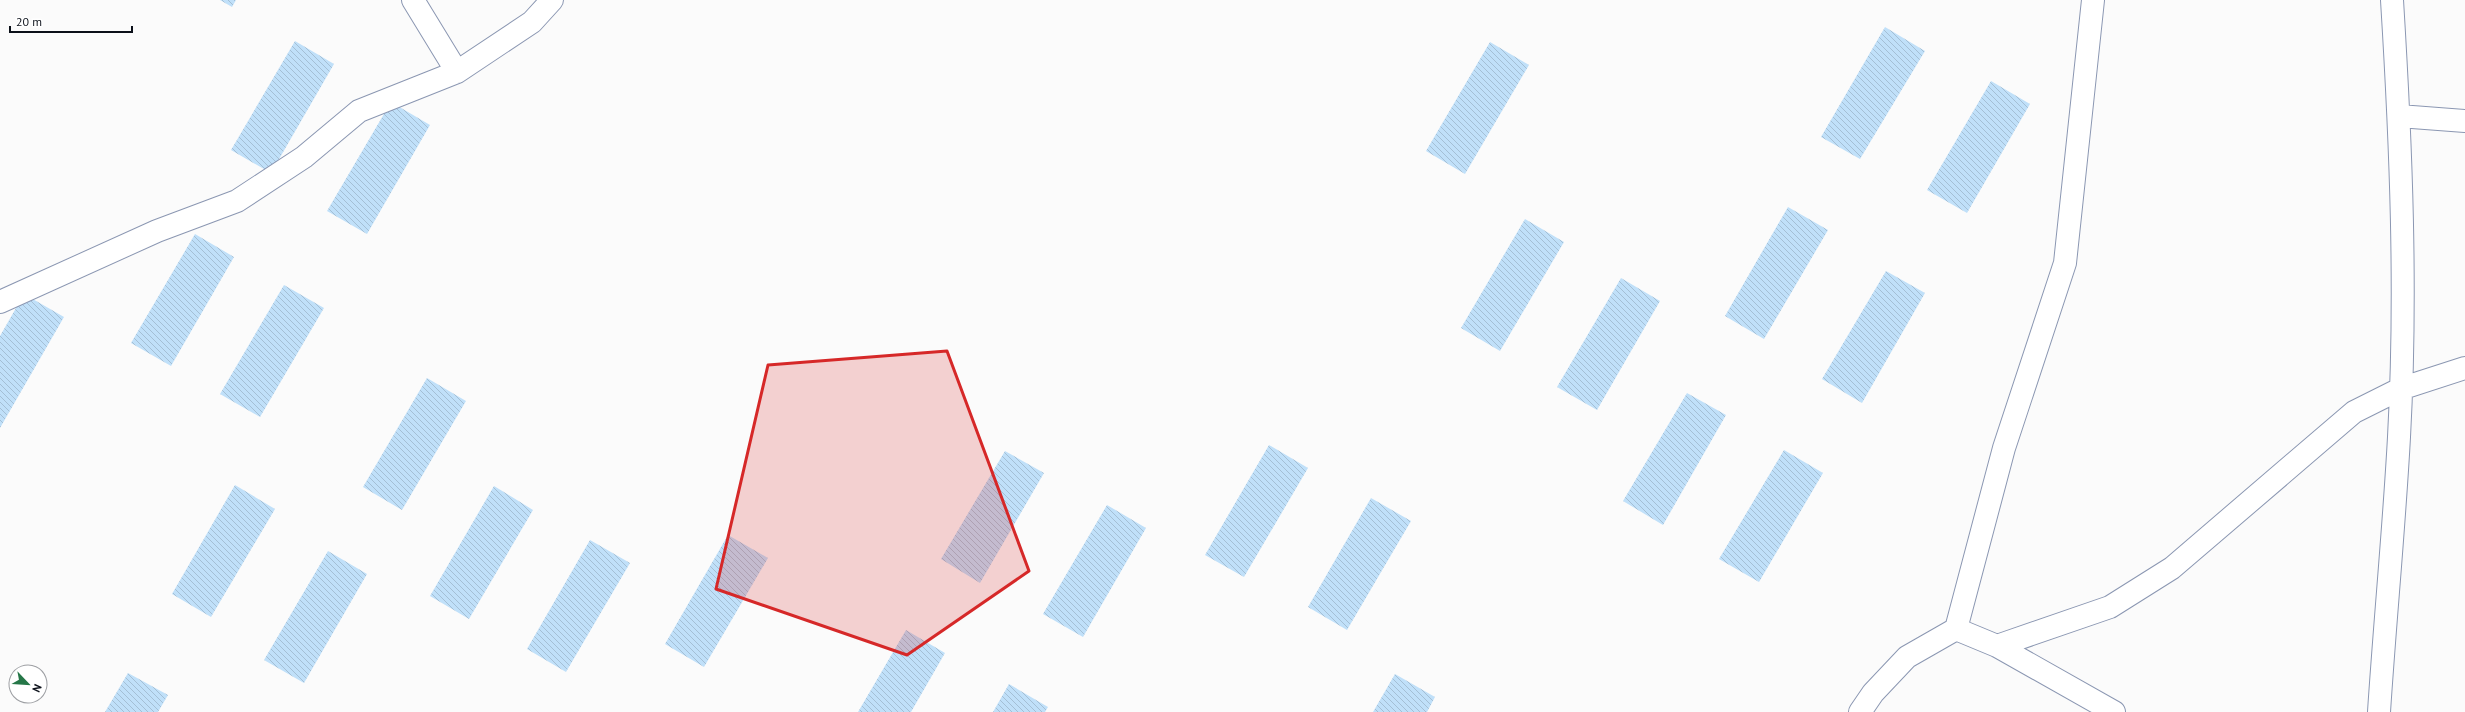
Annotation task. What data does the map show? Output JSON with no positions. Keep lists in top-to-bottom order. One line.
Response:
{"scale_bar":"20 m","north":"bottom right"}
